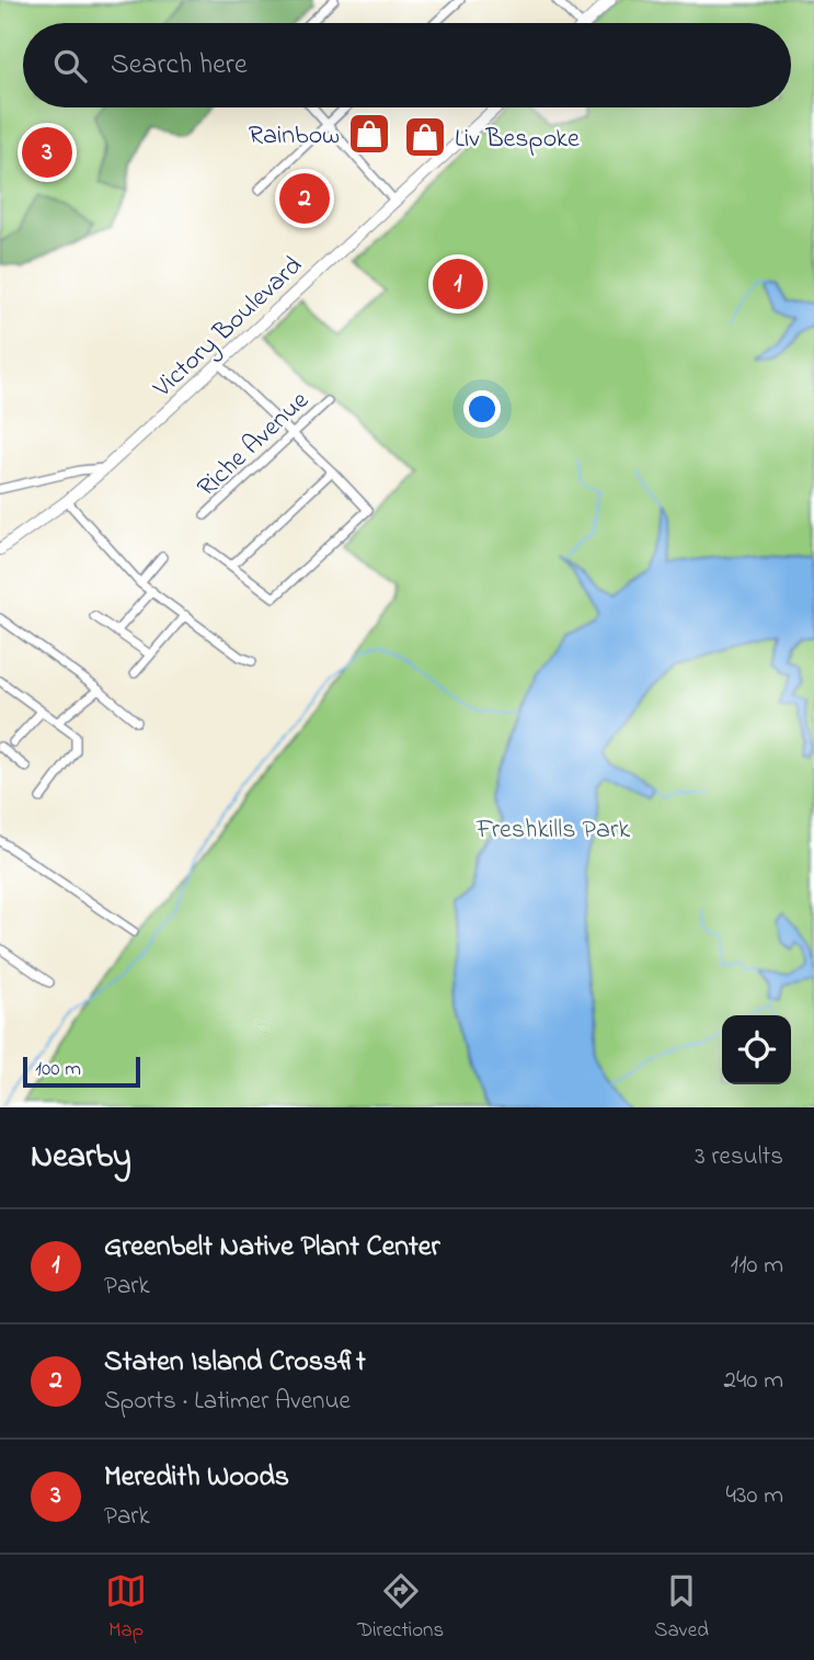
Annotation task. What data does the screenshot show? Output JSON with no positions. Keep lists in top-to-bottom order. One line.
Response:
{"streets":{"main road":["Victory Boulevard"],"street":["Riche Avenue"]},"parks":["Freshkills Park"],"places":{"shop":["Rainbow","Liv Bespoke"]},"scale_bar":"100 m","page":{"search":"Search here","pins":["3","2","1"],"scale":"100 m","heading":["Nearby","3 results"],"list":[{"mark":"1","name":"Greenbelt Native Plant Center","note":"Park","value":"110 m"},{"mark":"2","name":"Staten Island Crossfit","note":"Sports · Latimer Avenue","value":"240 m"},{"mark":"3","name":"Meredith Woods","note":"Park","value":"430 m"}],"nav":["Map","Directions","Saved"]}}
